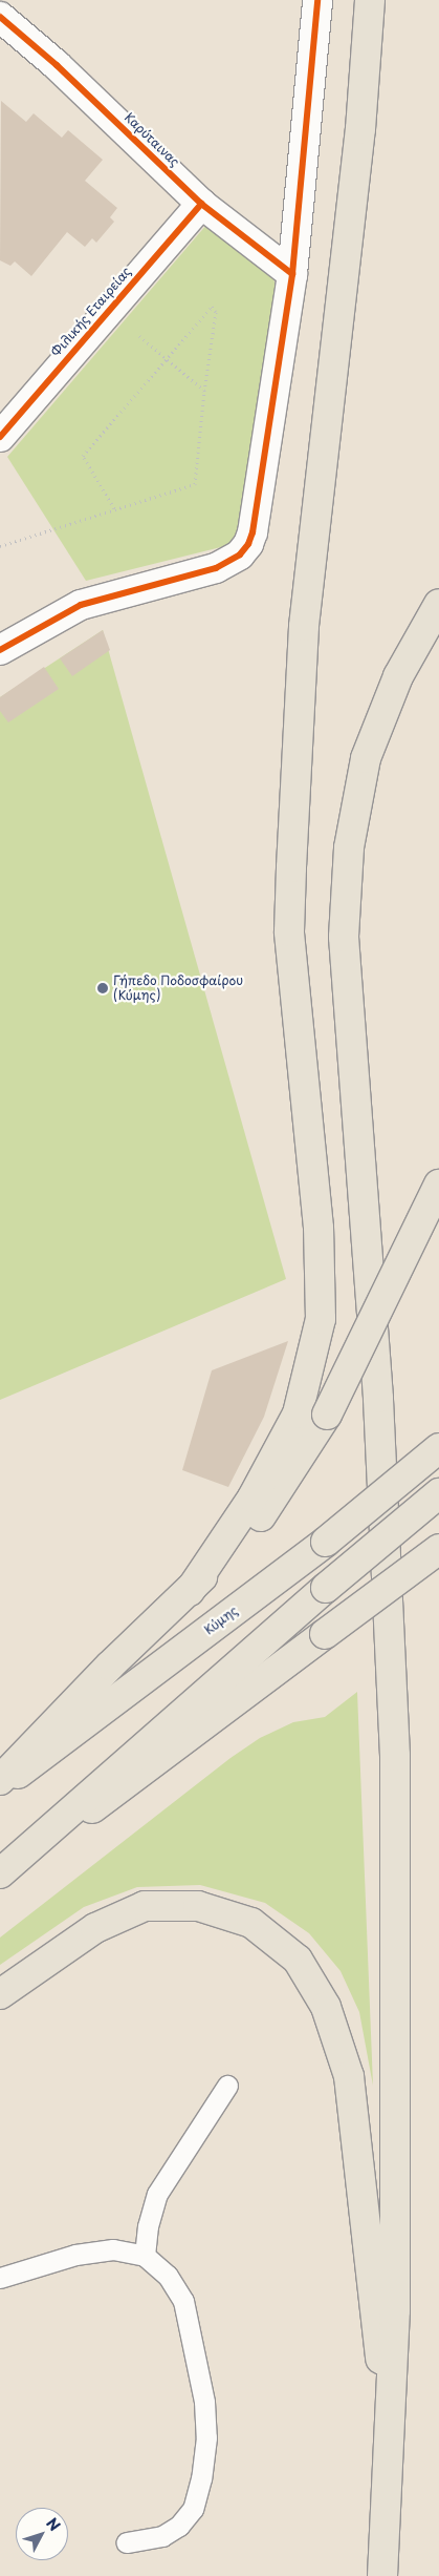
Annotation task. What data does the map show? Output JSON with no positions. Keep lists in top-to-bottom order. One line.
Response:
{"streets":{"main road":["Κύμης"],"street":["Καρύταινας","Φιλικής Εταιρείας"]},"crossings":[["Καρύταινας","Φιλικής Εταιρείας"]],"places":["Γήπεδο Ποδοσφαίρου (Κύμης)"],"north":"top right"}
